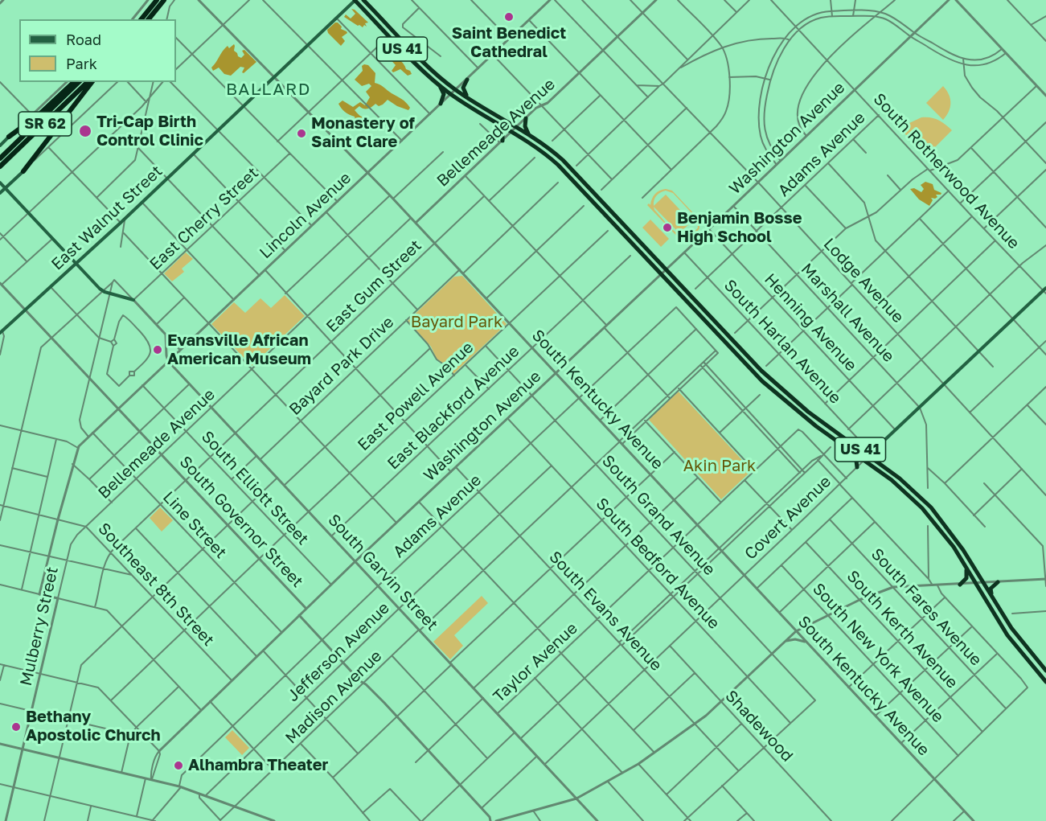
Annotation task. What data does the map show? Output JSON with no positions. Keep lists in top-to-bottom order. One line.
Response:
{"streets":{"highway":["US 41","SR 62"],"main road":["East Walnut Street","Covert Avenue"],"street":["Bellemeade Avenue","Washington Avenue","Adams Avenue","South Rotherwood Avenue","Lincoln Avenue","East Cherry Street","Lodge Avenue","East Gum Street","Marshall Avenue","Henning Avenue","South Harlan Avenue","Bayard Park Drive","East Powell Avenue","South Kentucky Avenue","East Blackford Avenue","South Elliott Street","South Grand Avenue","South Governor Street","Line Street","South Bedford Avenue","South Garvin Street","Southeast 8th Street","South Fares Avenue","South Evans Avenue","Mulberry Street","South Kerth Avenue","Jefferson Avenue","South New York Avenue","Taylor Avenue","Madison Avenue","Shadewood"]},"crossings":[["US 41","Bellemeade Avenue"],["US 41","Washington Avenue"],["US 41","Lincoln Avenue"],["US 41","East Walnut Street"],["US 41","Covert Avenue"],["Bellemeade Avenue","Lodge Avenue"],["Bellemeade Avenue","South Kentucky Avenue"],["Bellemeade Avenue","South Elliott Street"],["Bellemeade Avenue","South Governor Street"],["Bellemeade Avenue","Line Street"],["Bellemeade Avenue","South Garvin Street"],["Bellemeade Avenue","Southeast 8th Street"],["Bellemeade Avenue","Mulberry Street"],["Washington Avenue","South Rotherwood Avenue"],["Washington Avenue","Lodge Avenue"],["Washington Avenue","Marshall Avenue"],["Washington Avenue","Henning Avenue"],["Washington Avenue","South Harlan Avenue"],["Washington Avenue","South Kentucky Avenue"],["Washington Avenue","South Elliott Street"],["Washington Avenue","South Grand Avenue"],["Washington Avenue","South Governor Street"],["Washington Avenue","Line Street"],["Washington Avenue","South Bedford Avenue"],["Washington Avenue","South Garvin Street"],["Washington Avenue","Southeast 8th Street"],["Washington Avenue","South Evans Avenue"],["Adams Avenue","South Rotherwood Avenue"],["Adams Avenue","Lodge Avenue"],["Adams Avenue","Marshall Avenue"],["Adams Avenue","Henning Avenue"],["Adams Avenue","South Harlan Avenue"],["Adams Avenue","South Kentucky Avenue"],["Adams Avenue","South Grand Avenue"],["Adams Avenue","South Bedford Avenue"],["Adams Avenue","South Garvin Street"],["Adams Avenue","South Evans Avenue"],["Adams Avenue","Madison Avenue"],["South Rotherwood Avenue","Covert Avenue"],["Lincoln Avenue","South Kentucky Avenue"],["Lincoln Avenue","South Elliott Street"],["Lincoln Avenue","South Governor Street"],["Lincoln Avenue","Line Street"],["Lincoln Avenue","South Garvin Street"],["East Walnut Street","South Kentucky Avenue"],["East Walnut Street","South Governor Street"],["Lodge Avenue","Covert Avenue"],["East Gum Street","South Kentucky Avenue"],["East Gum Street","South Elliott Street"],["East Gum Street","South Governor Street"],["East Gum Street","Line Street"],["East Gum Street","South Garvin Street"],["East Gum Street","Southeast 8th Street"],["Marshall Avenue","Covert Avenue"],["Henning Avenue","Covert Avenue"],["Bayard Park Drive","South Kentucky Avenue"],["Bayard Park Drive","South Garvin Street"],["East Powell Avenue","South Kentucky Avenue"],["East Powell Avenue","South Elliott Street"],["East Powell Avenue","South Grand Avenue"],["East Powell Avenue","South Governor Street"],["East Powell Avenue","Line Street"],["East Powell Avenue","South Garvin Street"],["East Powell Avenue","Southeast 8th Street"],["South Kentucky Avenue","East Blackford Avenue"],["South Kentucky Avenue","Covert Avenue"],["South Kentucky Avenue","Taylor Avenue"],["South Kentucky Avenue","Madison Avenue"],["East Blackford Avenue","South Grand Avenue"],["East Blackford Avenue","South Garvin Street"],["South Grand Avenue","Covert Avenue"],["South Grand Avenue","South Bedford Avenue"],["South Grand Avenue","Taylor Avenue"],["South Grand Avenue","Madison Avenue"],["Covert Avenue","South Bedford Avenue"],["Covert Avenue","South Garvin Street"],["Covert Avenue","South Evans Avenue"],["Covert Avenue","Shadewood"],["South Bedford Avenue","Jefferson Avenue"],["South Bedford Avenue","Taylor Avenue"],["South Bedford Avenue","Madison Avenue"],["South Garvin Street","Jefferson Avenue"],["South Garvin Street","Taylor Avenue"],["South Garvin Street","Madison Avenue"],["Southeast 8th Street","Mulberry Street"],["South Evans Avenue","Jefferson Avenue"],["South Evans Avenue","Taylor Avenue"],["South Evans Avenue","Madison Avenue"]],"districts":["BALLARD"],"parks":["Bayard Park","Akin Park"],"places":["Saint Benedict Cathedral","Tri-Cap Birth Control Clinic","Monastery of Saint Clare","Benjamin Bosse High School","Evansville African American Museum","Bethany Apostolic Church","Alhambra Theater"],"legend":["Road","Park"]}
